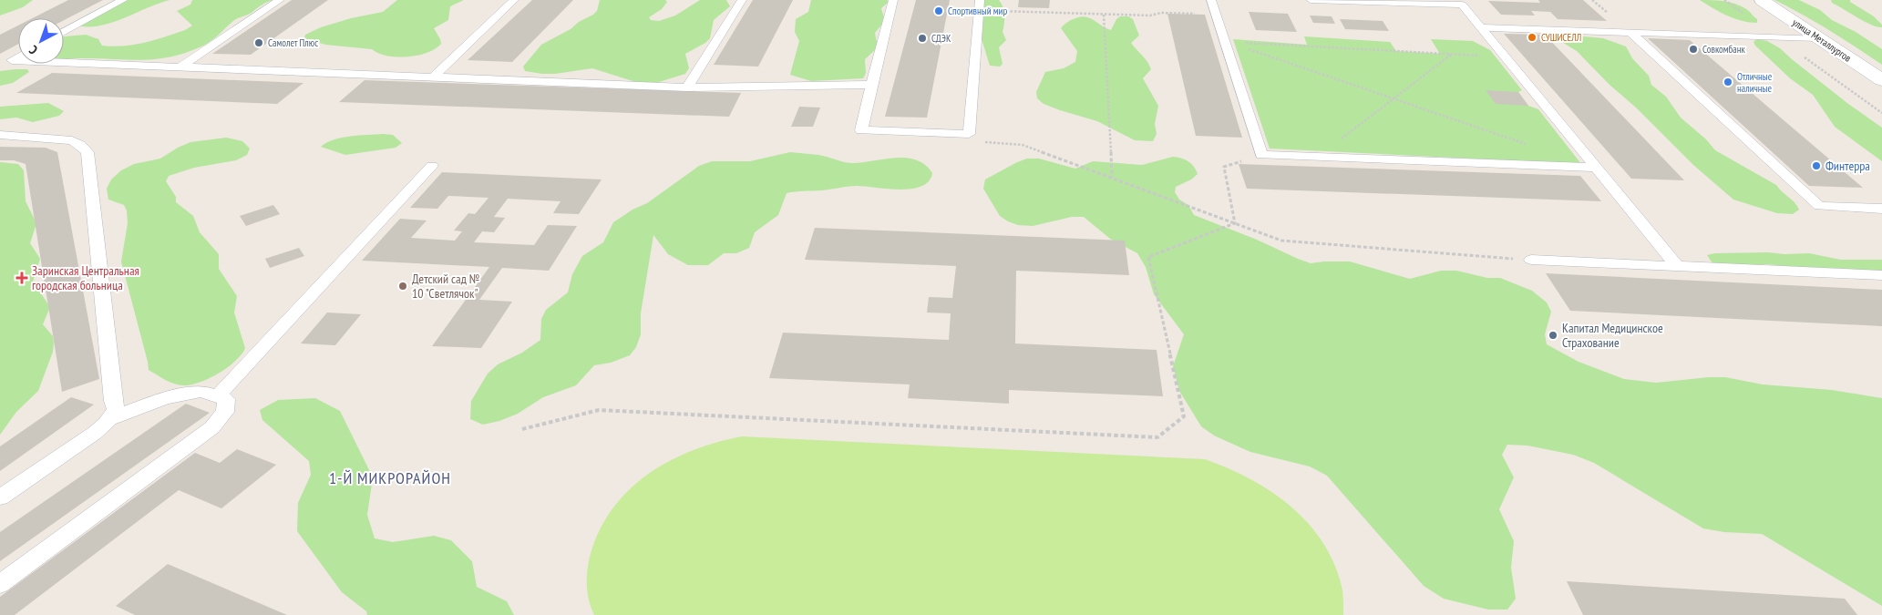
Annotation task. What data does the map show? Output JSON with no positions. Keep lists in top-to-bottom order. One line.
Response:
{"streets":{"street":["улица Металлургов"]},"districts":["1-Й МИКРОРАЙОН"],"places":{"other":["Спортивный мир","СУШИСЕЛЛ","СДЭК","Самолет Плюс","Совкомбанк","Отличные наличные","Финтерра","Детский сад № 10 \"Светлячок\"","Капитал Медицинское Страхование"],"health":["Заринская Центральная городская больница"]},"north":"bottom left"}
